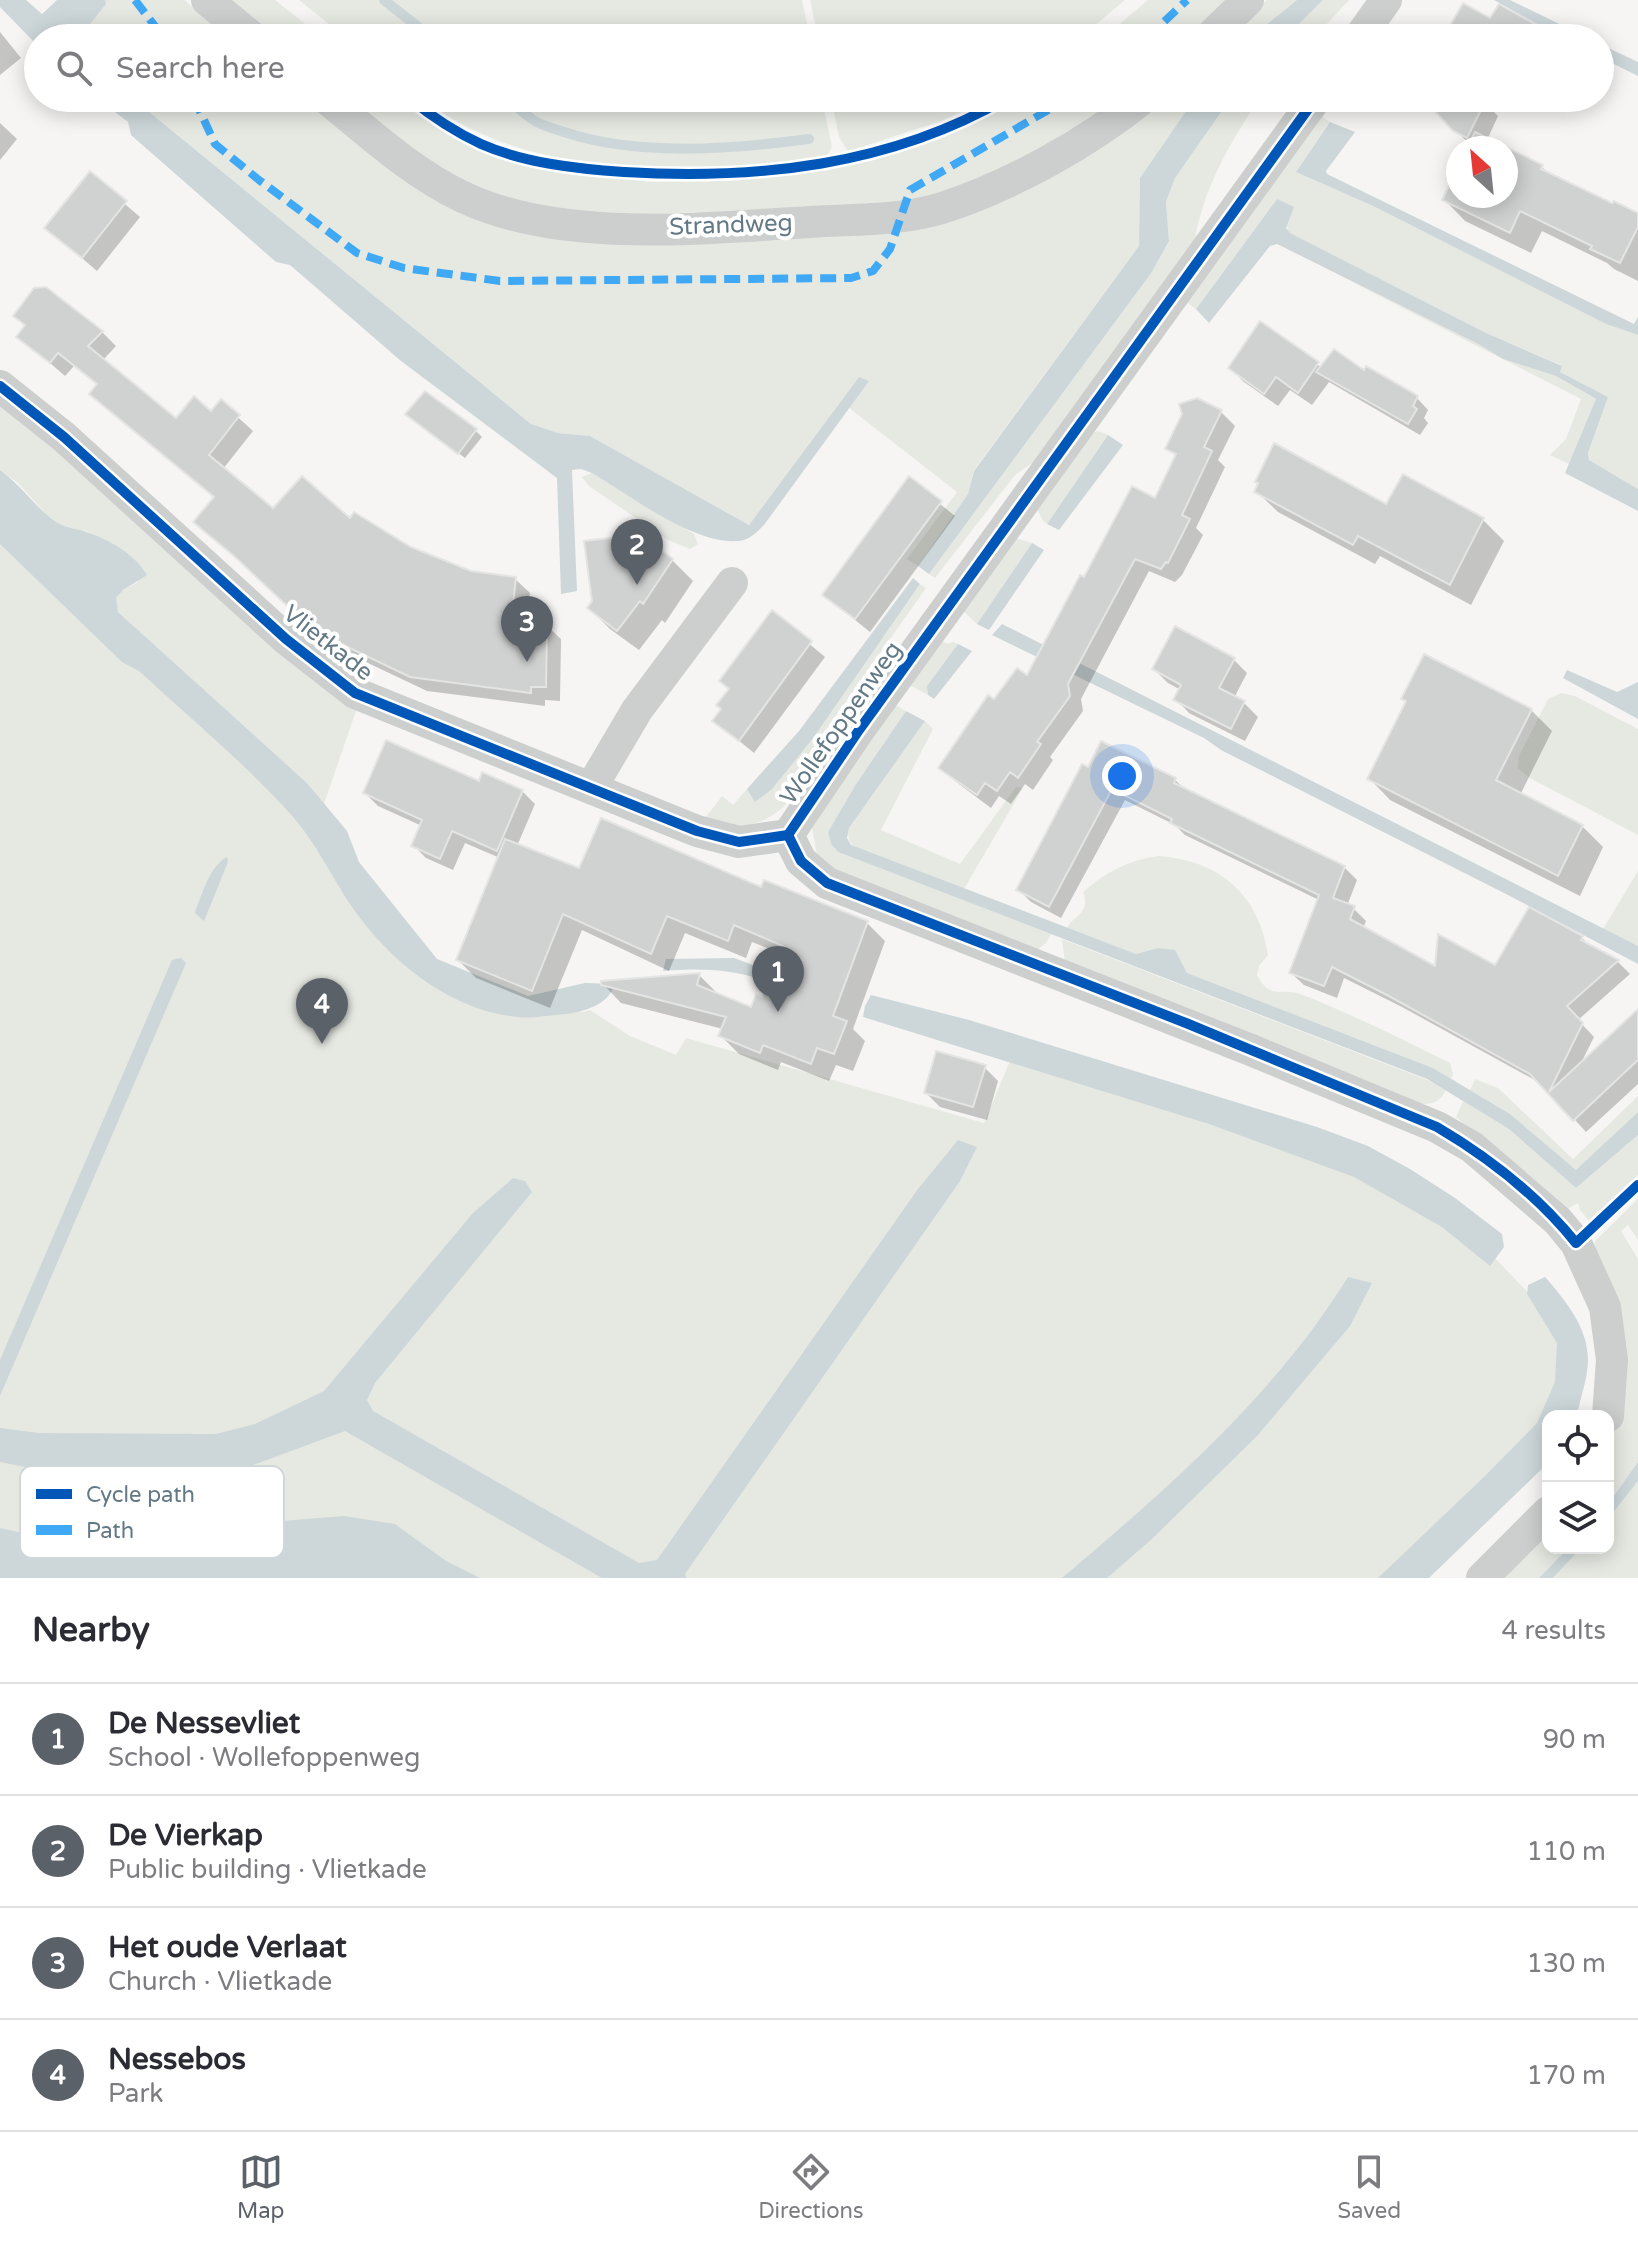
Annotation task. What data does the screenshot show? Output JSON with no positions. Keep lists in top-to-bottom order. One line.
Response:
{"streets":{"street":["Strandweg","Vlietkade","Wollefoppenweg"]},"crossings":[["Vlietkade","Wollefoppenweg"]],"legend":["Cycle path","Path"],"north":"top left","page":{"search":"Search here","pins":["2","3","1","4"],"heading":["Nearby","4 results"],"list":[{"mark":"1","name":"De Nessevliet","note":"School · Wollefoppenweg","value":"90 m"},{"mark":"2","name":"De Vierkap","note":"Public building · Vlietkade","value":"110 m"},{"mark":"3","name":"Het oude Verlaat","note":"Church · Vlietkade","value":"130 m"},{"mark":"4","name":"Nessebos","note":"Park","value":"170 m"}],"nav":["Map","Directions","Saved"]}}
